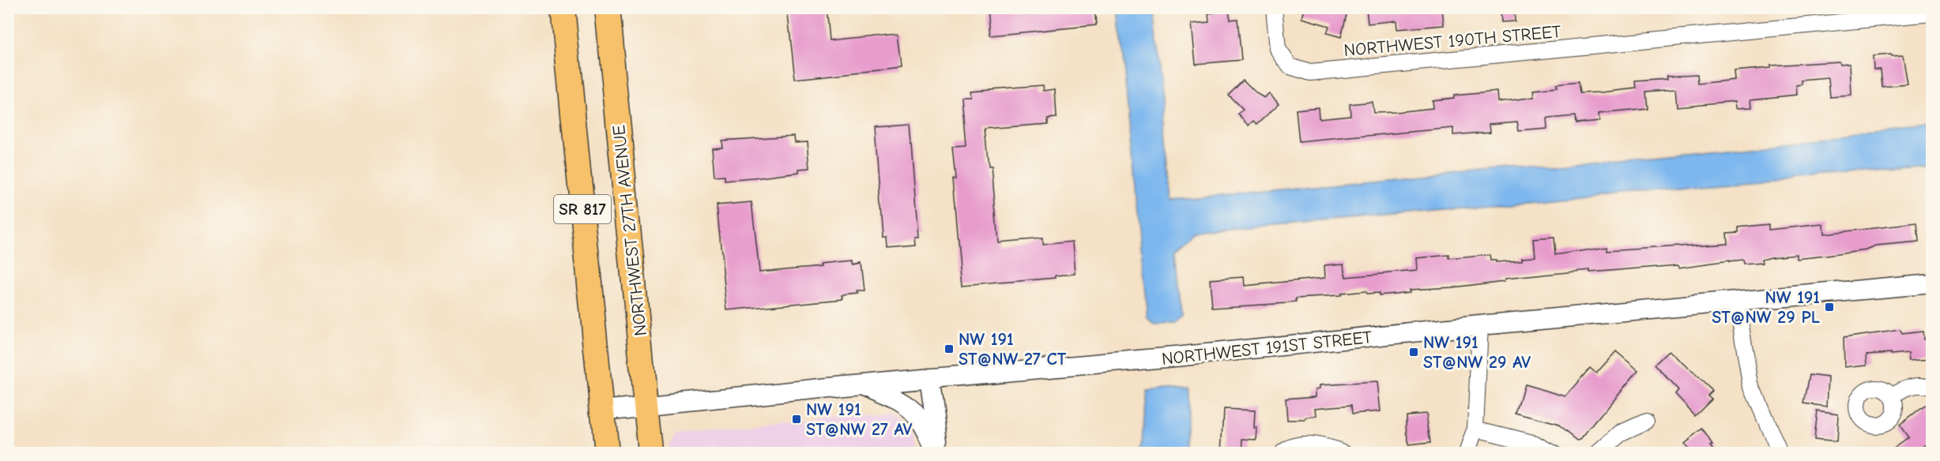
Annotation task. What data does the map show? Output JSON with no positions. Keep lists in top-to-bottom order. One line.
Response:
{"streets":{"main road":["SR 817","NORTHWEST 27TH AVENUE"],"street":["NORTHWEST 190TH STREET","NORTHWEST 191ST STREET"]},"crossings":[["SR 817","NORTHWEST 191ST STREET"],["NORTHWEST 27TH AVENUE","NORTHWEST 191ST STREET"]],"places":{"transit":["NW 191 ST@NW 29 PL","NW 191 ST@NW 27 CT","NW 191 ST@NW 29 AV","NW 191 ST@NW 27 AV"]}}
